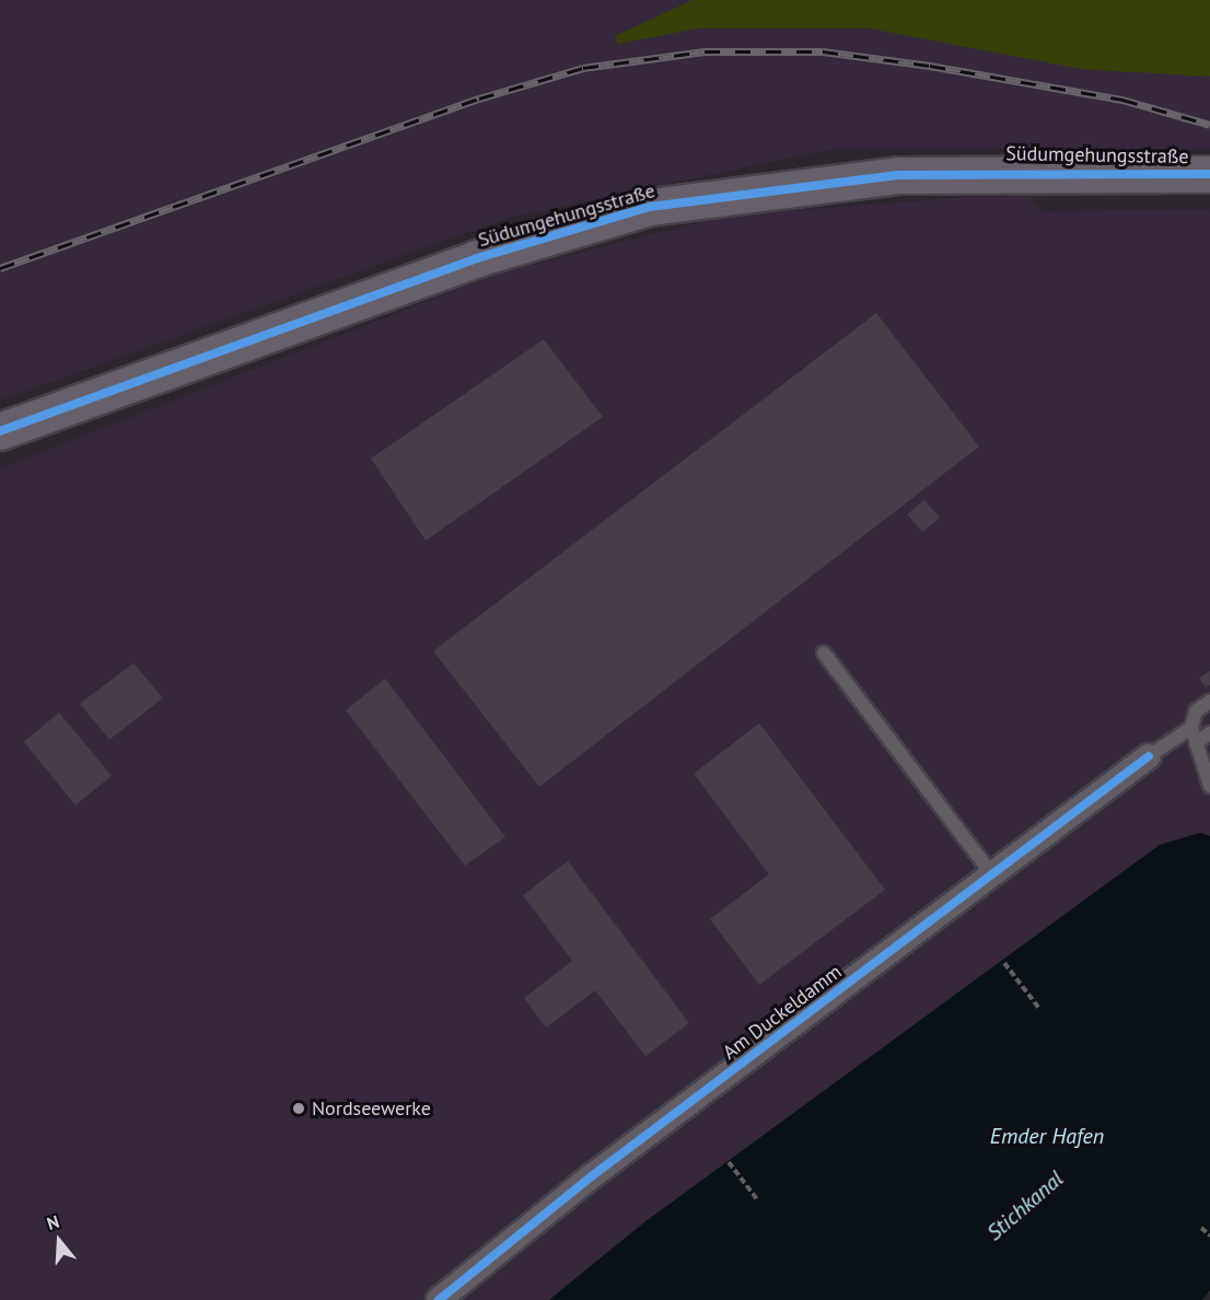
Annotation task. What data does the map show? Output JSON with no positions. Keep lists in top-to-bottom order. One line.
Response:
{"streets":{"main road":["Südumgehungsstraße"],"street":["Am Duckeldamm"]},"water":["Emder Hafen","Stichkanal"],"places":["Nordseewerke"],"north":"top"}
